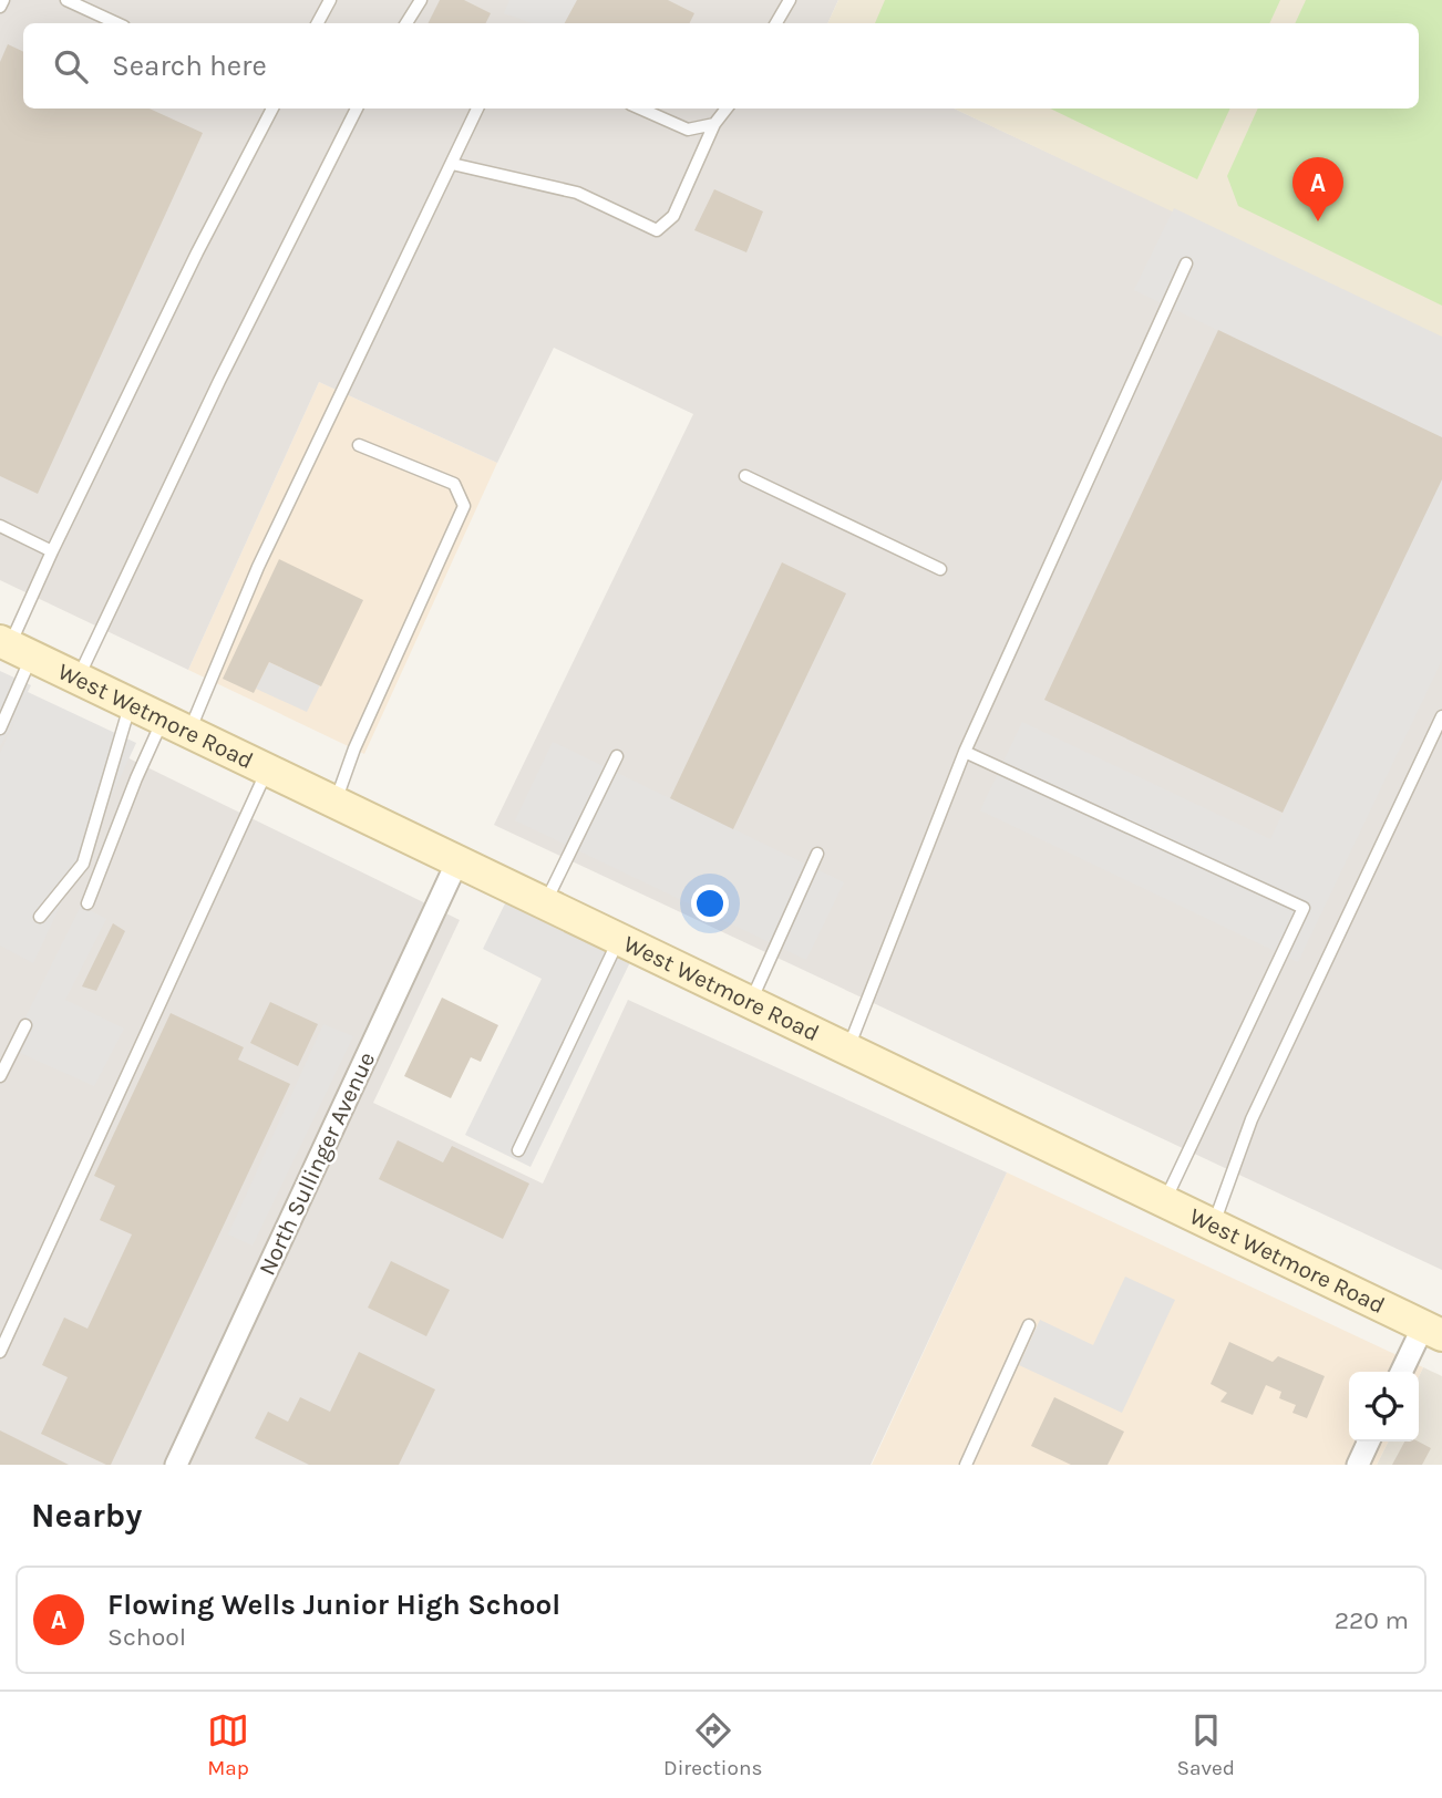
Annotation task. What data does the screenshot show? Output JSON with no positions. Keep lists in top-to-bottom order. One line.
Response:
{"streets":{"street":["West Wetmore Road","North Sullinger Avenue"]},"crossings":[["West Wetmore Road","North Sullinger Avenue"]],"page":{"search":"Search here","pins":"A","heading":"Nearby","list":[{"mark":"A","name":"Flowing Wells Junior High School","note":"School","value":"220 m"}],"nav":["Map","Directions","Saved"]}}
